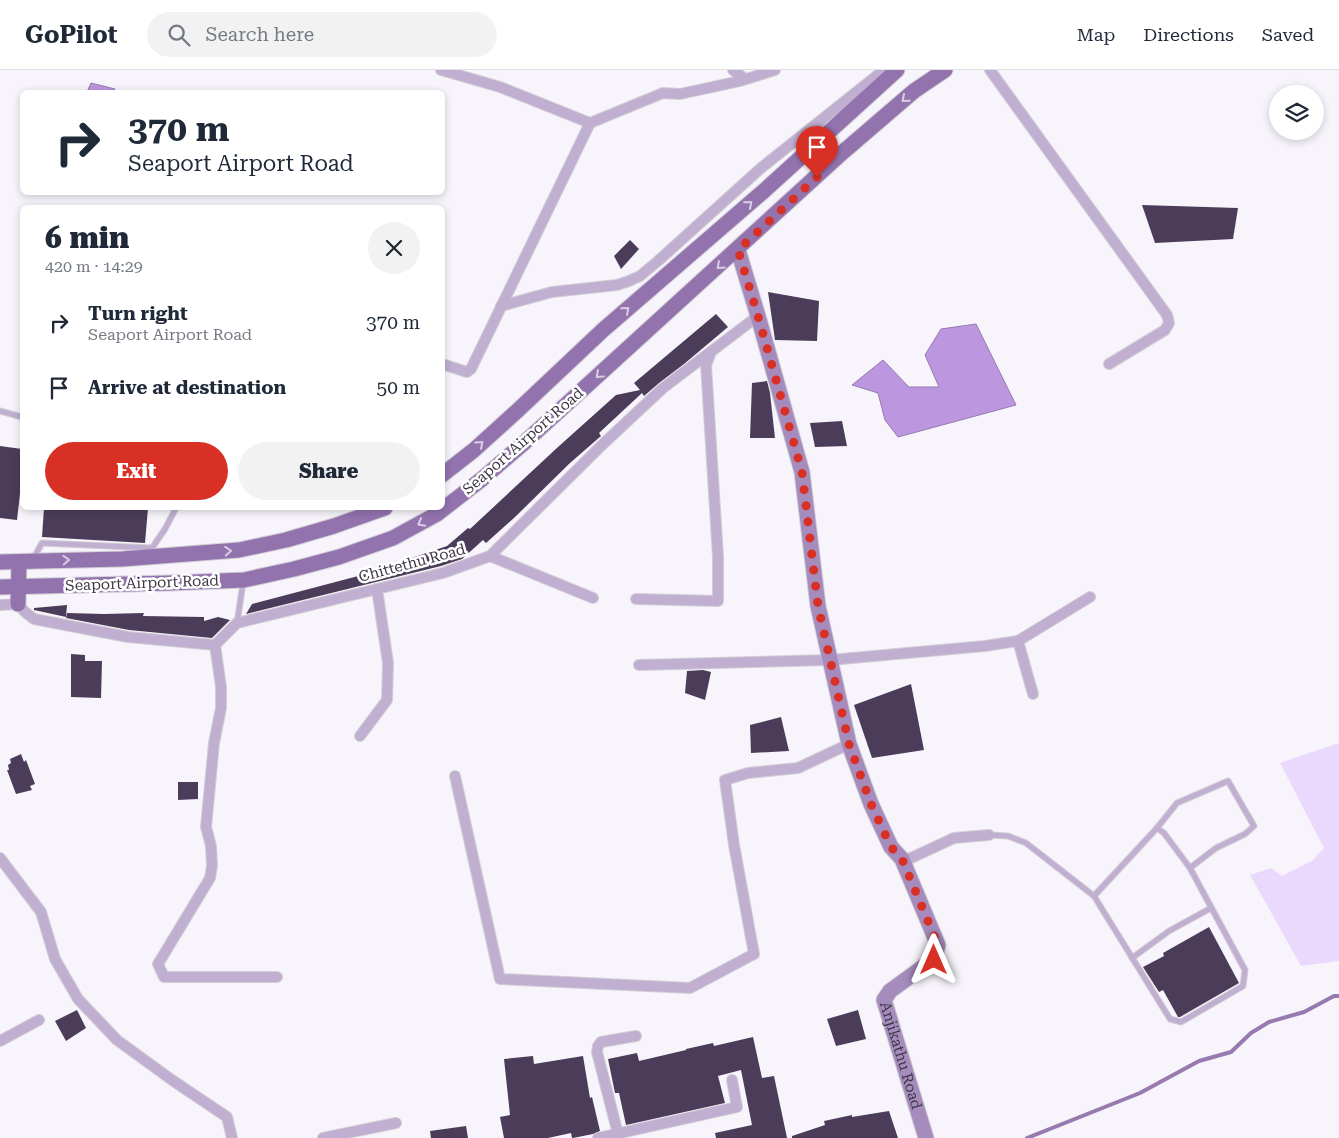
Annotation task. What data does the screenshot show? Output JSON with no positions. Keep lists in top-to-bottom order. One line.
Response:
{"streets":{"main road":["Seaport Airport Road"],"street":["Chittethu Road","Anjikathu Road"]},"crossings":[["Seaport Airport Road","Anjikathu Road"],["Chittethu Road","Anjikathu Road"]],"page":{"header":"GoPilot","search":"Search here","nav":["Map","Directions","Saved"],"turn":["370 m","Seaport Airport Road"],"heading":["6 min","420 m · 14:29"],"list":[{"name":"Turn right","note":"Seaport Airport Road","value":"370 m"},{"name":"Arrive at destination","value":"50 m"}],"buttons":["Exit","Share"]}}
